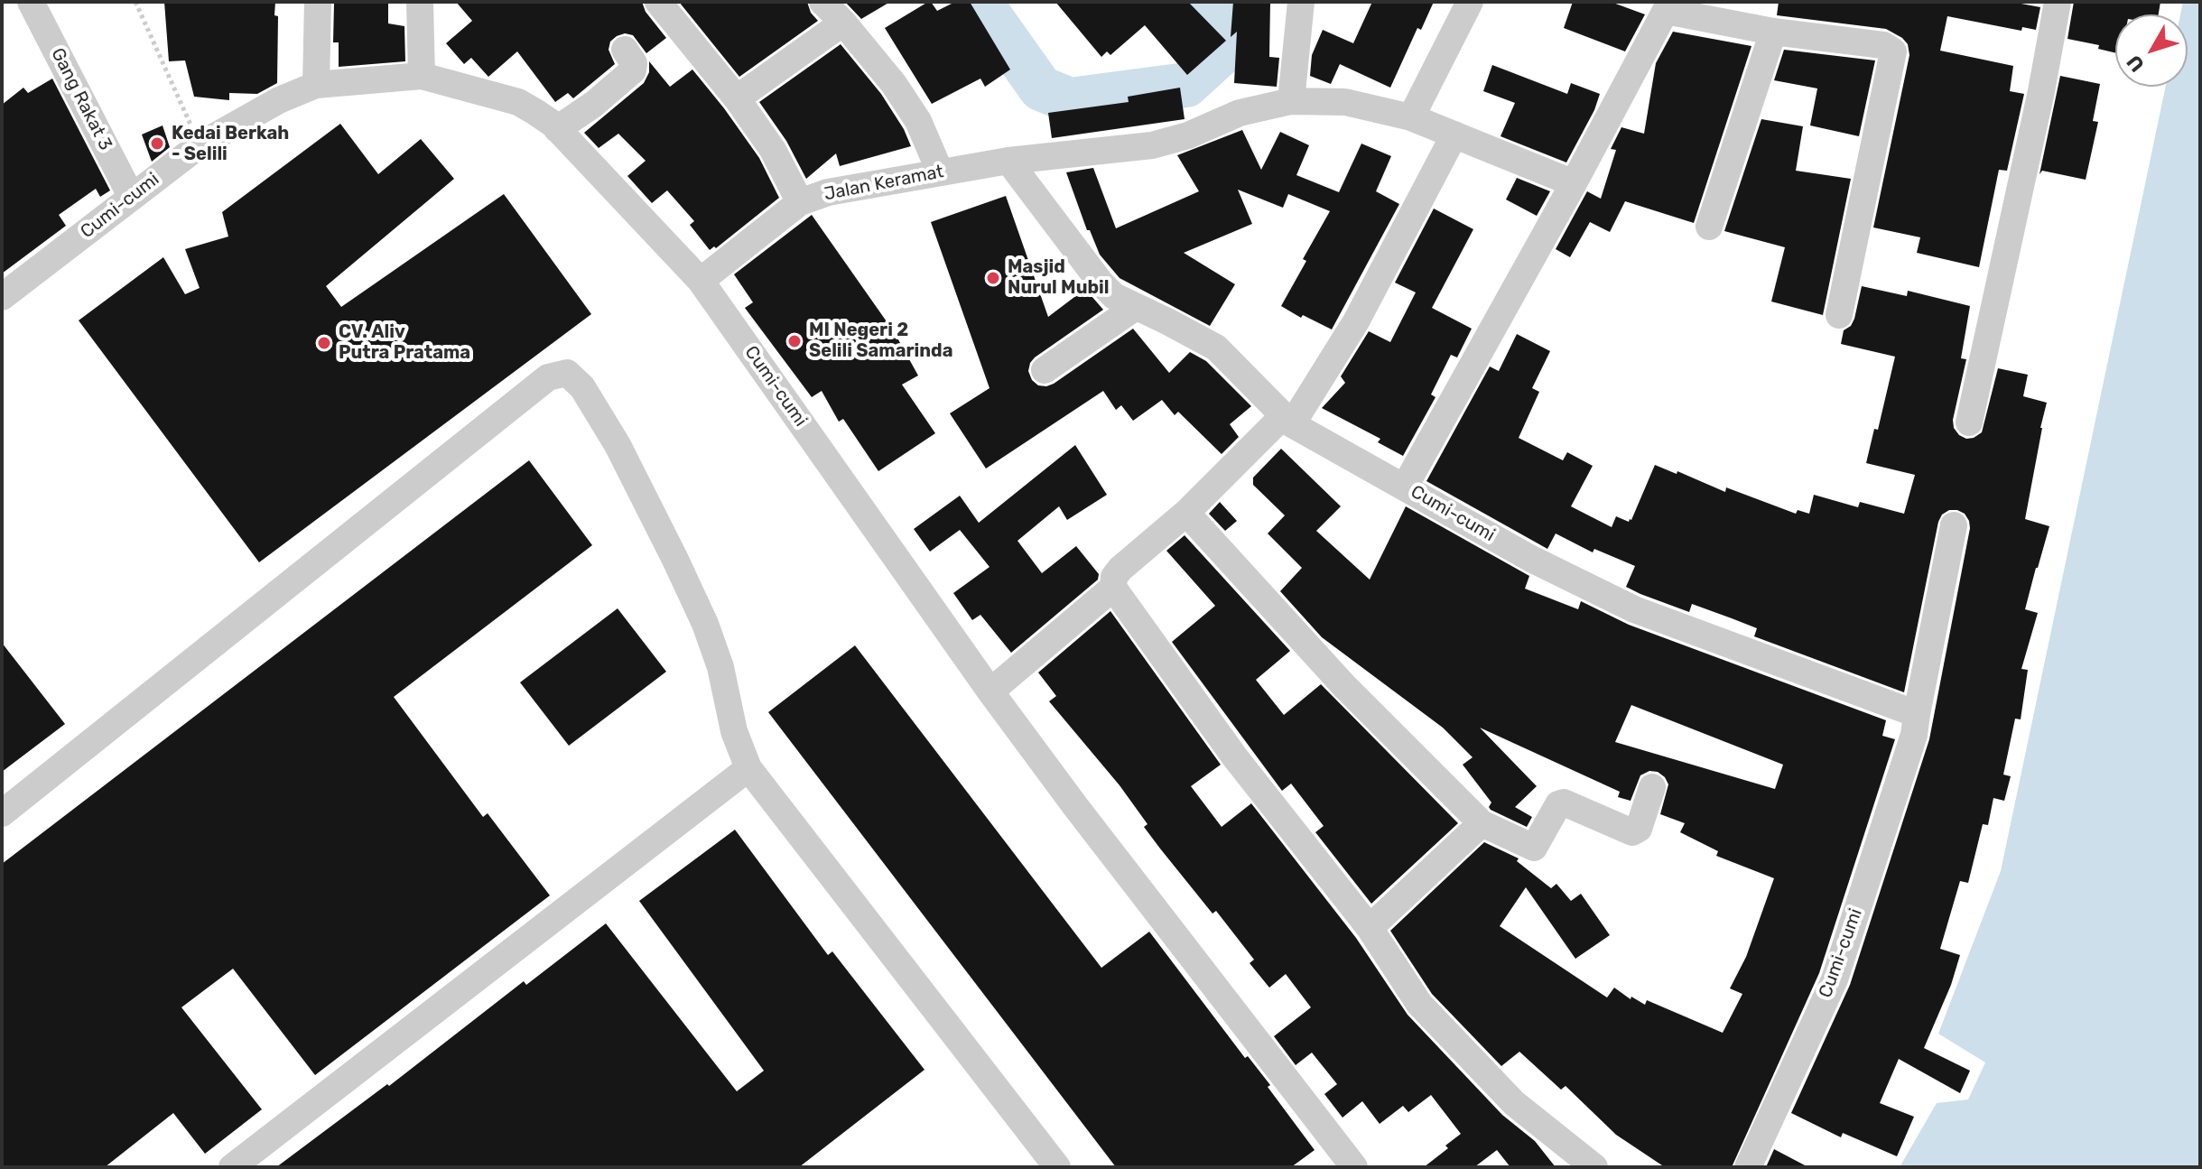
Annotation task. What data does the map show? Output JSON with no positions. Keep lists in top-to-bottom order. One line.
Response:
{"streets":{"street":["Gang Rakat 3","Jalan Keramat","Cumi-cumi"]},"crossings":[["Gang Rakat 3","Cumi-cumi"],["Jalan Keramat","Cumi-cumi"]],"places":["Kedai Berkah - Selili","Masjid Nurul Mubil","MI Negeri 2 Selili Samarinda","CV. Aliv Putra Pratama"],"north":"bottom left"}
